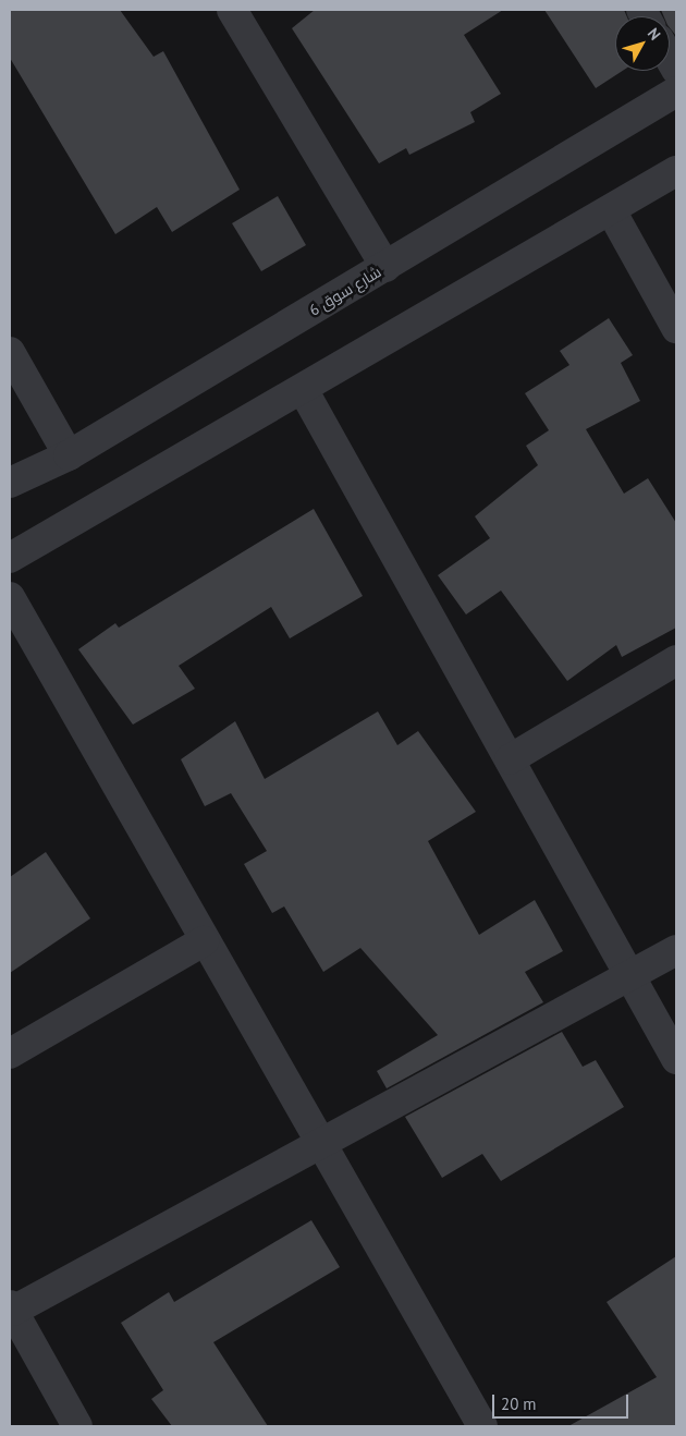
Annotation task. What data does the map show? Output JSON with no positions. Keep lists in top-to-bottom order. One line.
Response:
{"streets":{"street":["شارع سوق 6"]},"scale_bar":"20 m","north":"top right"}
